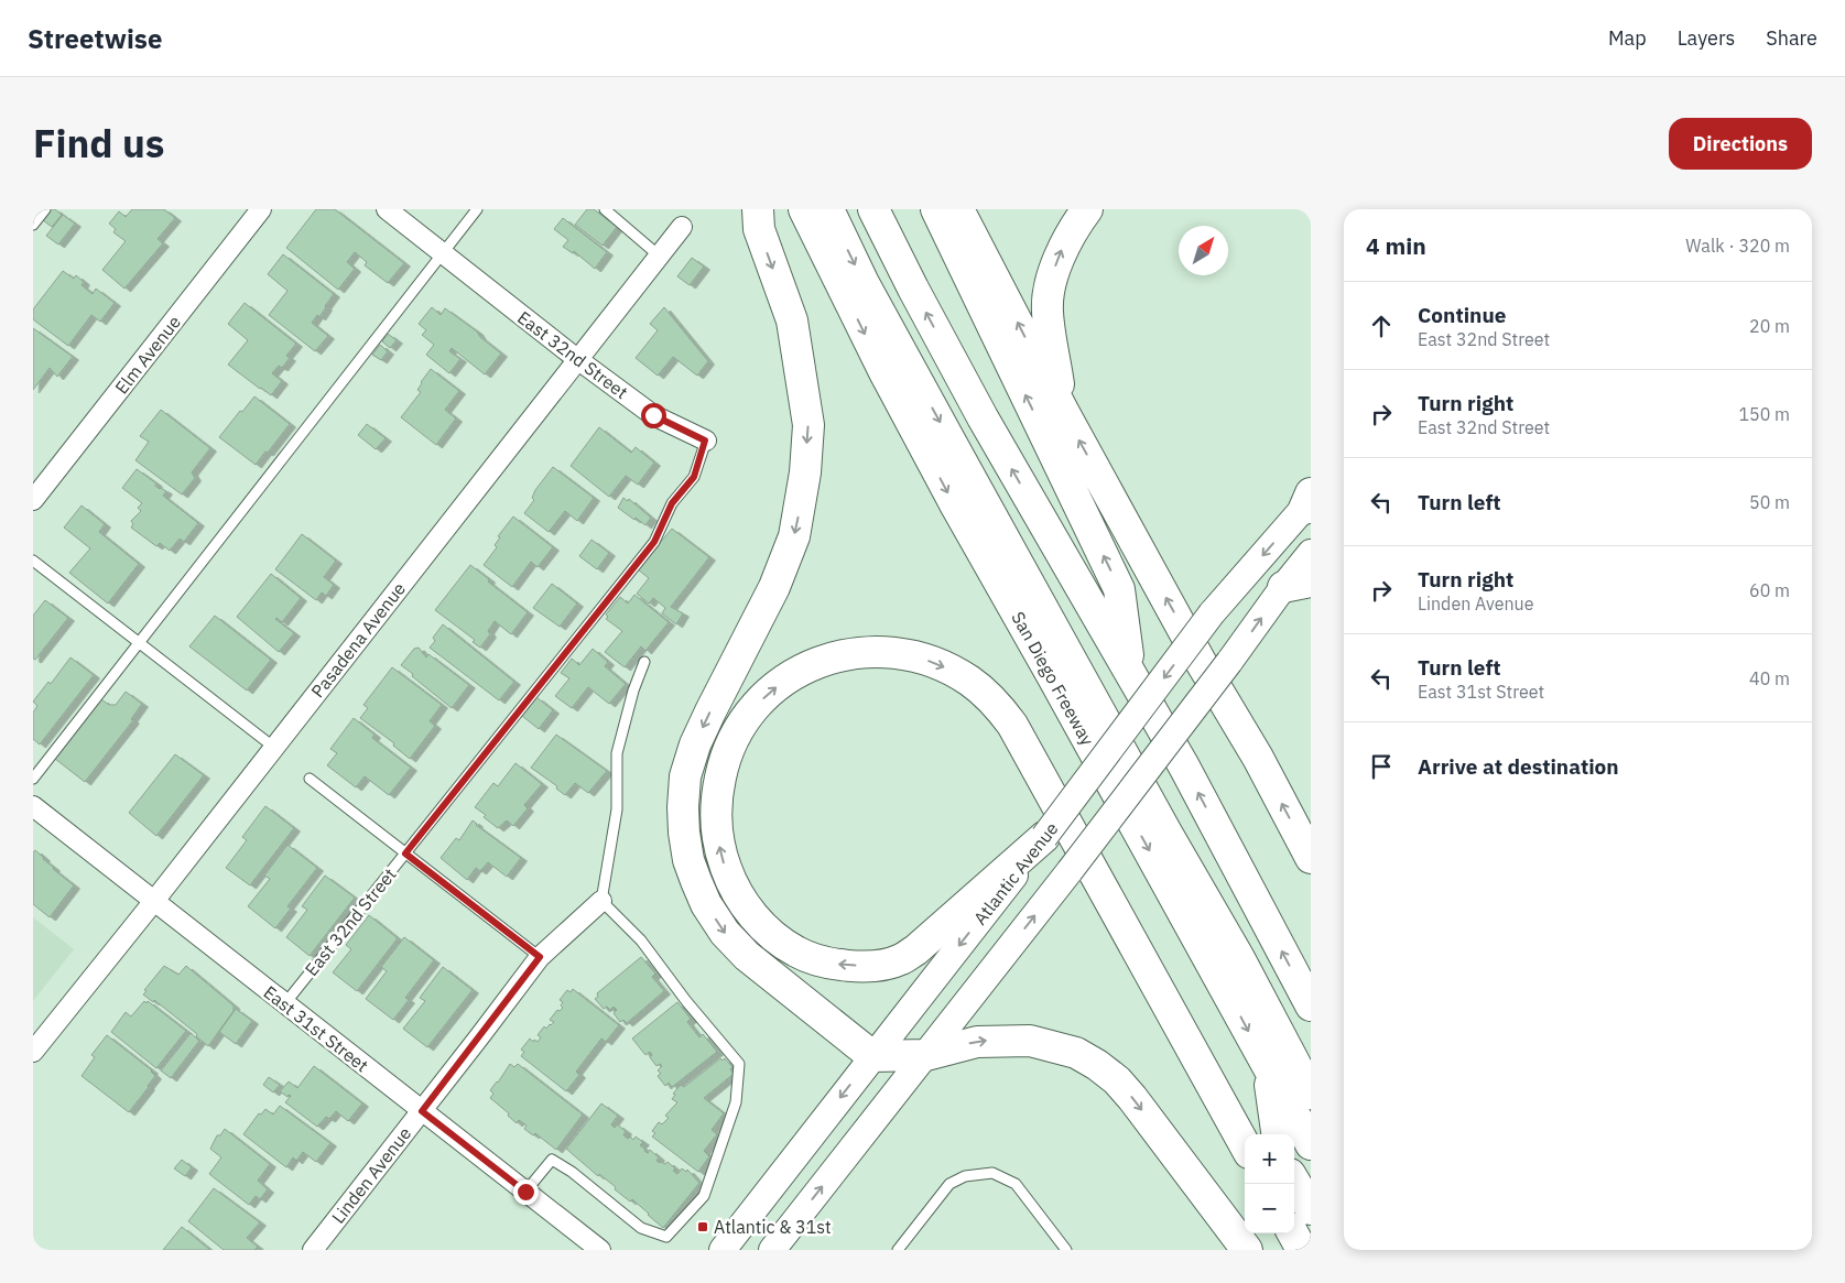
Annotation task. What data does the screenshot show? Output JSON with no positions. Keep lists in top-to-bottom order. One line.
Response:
{"streets":{"highway":["San Diego Freeway"],"main road":["Atlantic Avenue"],"street":["Elm Avenue","East 32nd Street","Pasadena Avenue","East 31st Street","Linden Avenue"]},"crossings":[["East 32nd Street","Pasadena Avenue"],["East 32nd Street","East 31st Street"],["Pasadena Avenue","East 31st Street"],["East 31st Street","Linden Avenue"]],"places":{"transit":["Atlantic & 31st"]},"north":"top right","page":{"header":"Streetwise","nav":["Map","Layers","Share"],"title":"Find us","buttons":"Directions","heading":["4 min","Walk · 320 m"],"list":[["Continue","East 32nd Street","20 m"],["Turn right","East 32nd Street","150 m"],["Turn left","50 m"],["Turn right","Linden Avenue","60 m"],["Turn left","East 31st Street","40 m"],"Arrive at destination"],"map_buttons":["+","−"]}}
